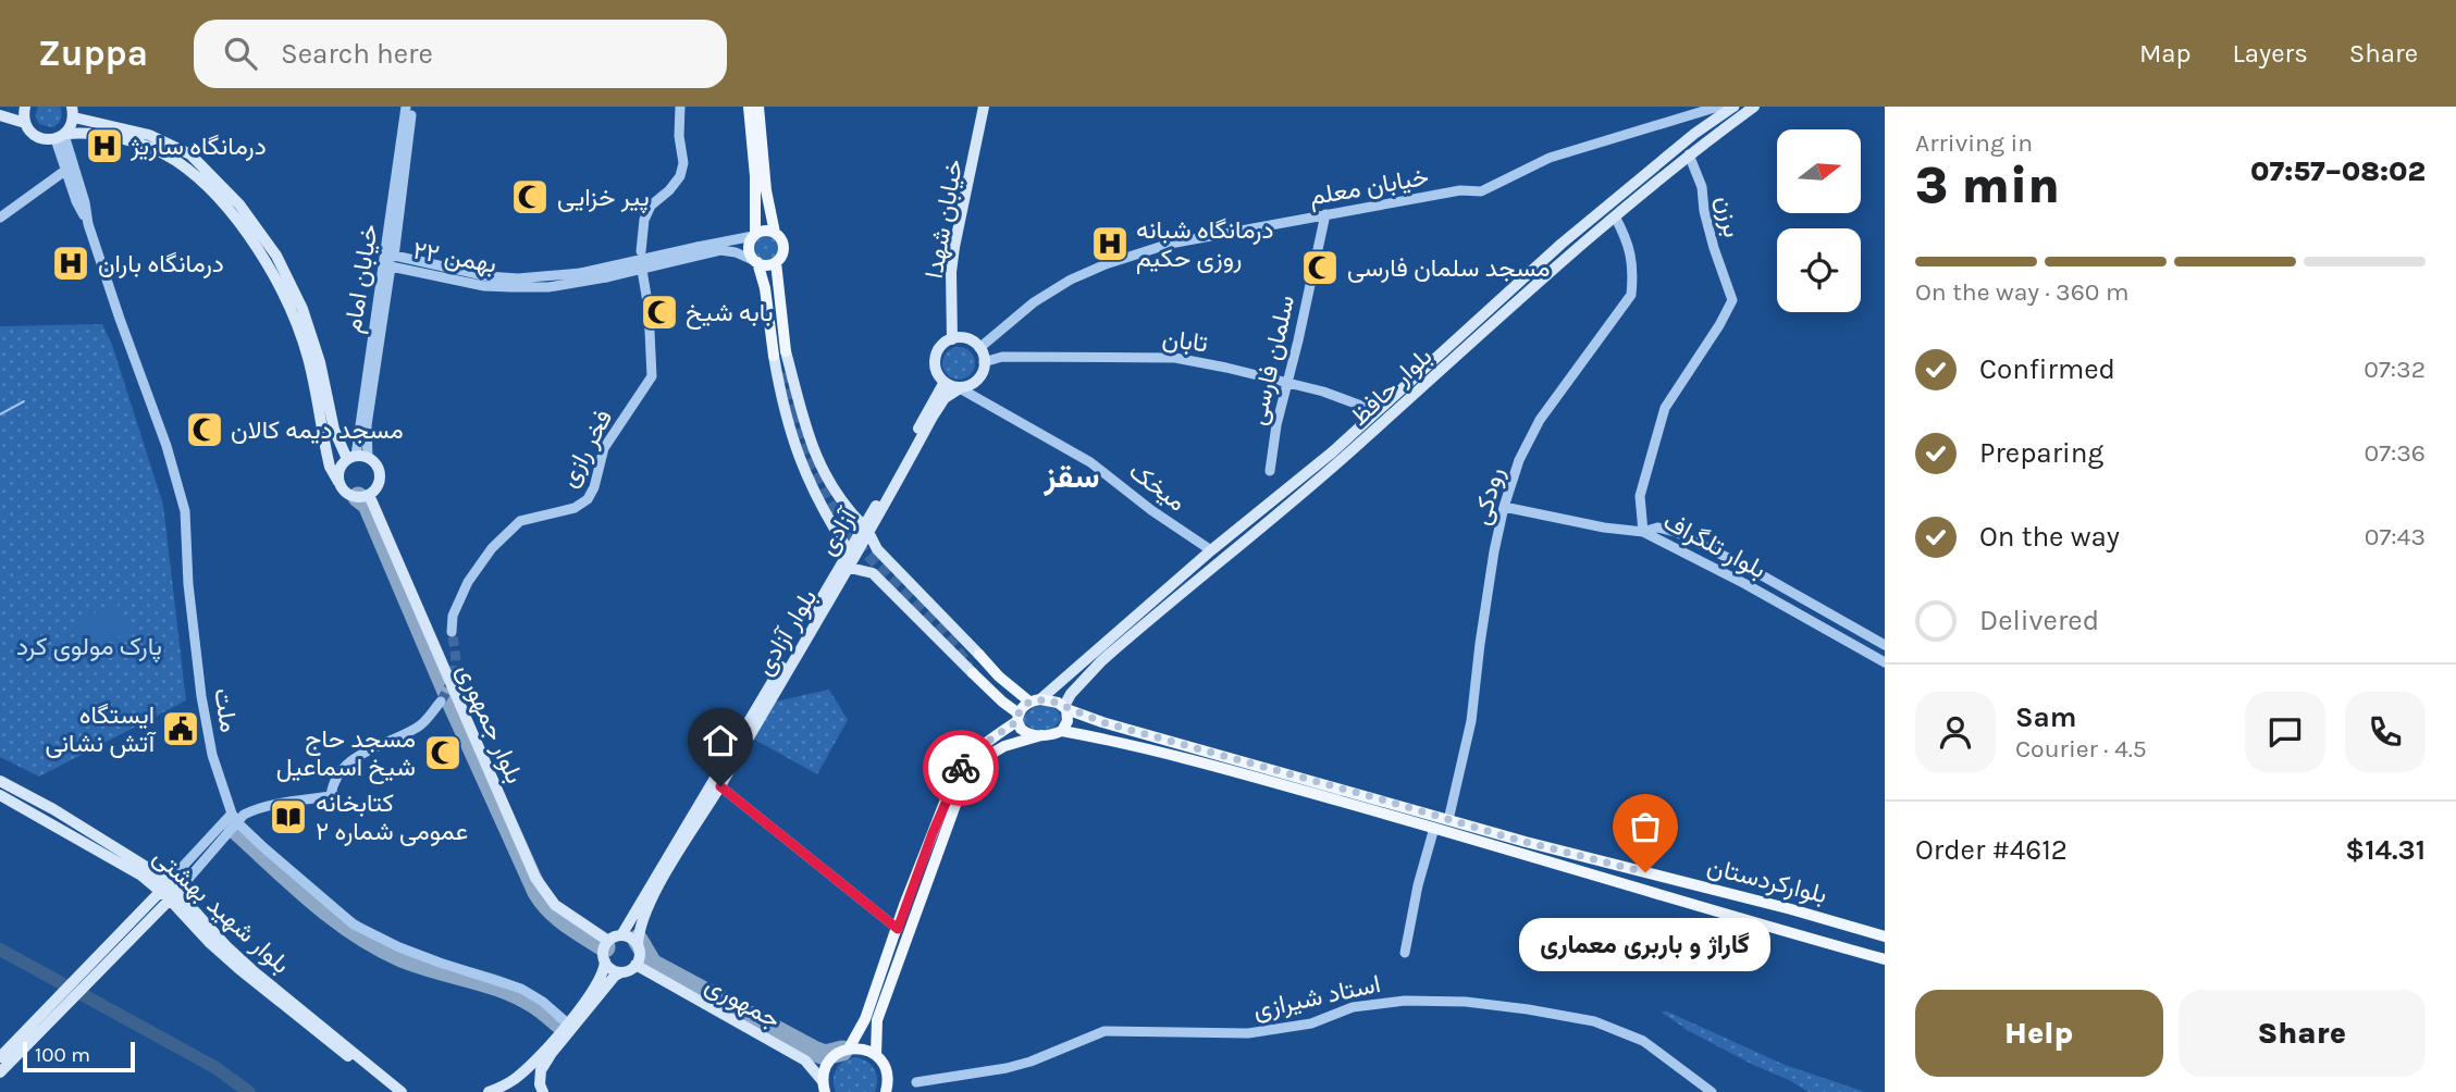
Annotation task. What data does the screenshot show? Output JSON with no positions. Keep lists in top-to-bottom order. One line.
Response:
{"streets":{"main road":["خیابان شهدا","بلوار حافظ","آزادی","بلوار آزادی","بلوار جمهوری","بلوارکردستان","بلوار شهید بهشتی","جمهوری"],"street":["خیابان معلم","برزن","۲۲ بهمن","خیابان امام","تابان","سلمان فارسی","فخر رازی","میخک","رودکی","بلوار تلگراف","ملت","استاد شیرازی"]},"crossings":[["خیابان معلم","خیابان شهدا"],["خیابان معلم","تابان"],["خیابان معلم","سلمان فارسی"],["خیابان معلم","بلوار حافظ"],["خیابان معلم","میخک"],["خیابان معلم","آزادی"],["خیابان معلم","بلوار آزادی"],["برزن","بلوار حافظ"],["برزن","بلوار تلگراف"],["خیابان شهدا","تابان"],["خیابان شهدا","میخک"],["خیابان شهدا","آزادی"],["خیابان شهدا","بلوار آزادی"],["۲۲ بهمن","خیابان امام"],["خیابان امام","بلوار جمهوری"],["تابان","سلمان فارسی"],["تابان","بلوار حافظ"],["تابان","میخک"],["تابان","آزادی"],["تابان","بلوار آزادی"],["بلوار حافظ","میخک"],["بلوار حافظ","رودکی"],["بلوار حافظ","بلوارکردستان"],["میخک","آزادی"],["میخک","بلوار آزادی"],["رودکی","بلوارکردستان"],["آزادی","بلوار آزادی"],["آزادی","بلوار جمهوری"],["آزادی","جمهوری"],["بلوار آزادی","بلوار جمهوری"],["بلوار آزادی","جمهوری"],["بلوار جمهوری","جمهوری"]],"districts":["سقز"],"parks":["پارک مولوی کرد"],"places":{"hospital":["درمانگاه ساریژ","درمانگاه شبانه روزی حکیم","درمانگاه باران"],"mosque":["پیر خزایی","مسجد سلمان فارسی","بابه شیخ","مسجد دیمه کالان","مسجد حاج شیخ اسماعیل"],"public building":["ایستگاه آتش نشانی"],"library":["کتابخانه عمومی شماره ۲"],"other":["گاراژ و باربری معماری"]},"scale_bar":"100 m","north":"right","page":{"header":"Zuppa","search":"Search here","nav":["Map","Layers","Share"],"heading":["3 min","Arriving in","07:57–08:02"],"panel":["Sam","Courier · 4.5","Order #4612","$14.31"],"bar":"On the way · 360 m","list":[["Confirmed","07:32"],["Preparing","07:36"],["On the way","07:43"],"Delivered"],"bubble":"گاراژ و باربری معماری","buttons":["Help","Share"],"scale":"100 m"}}
